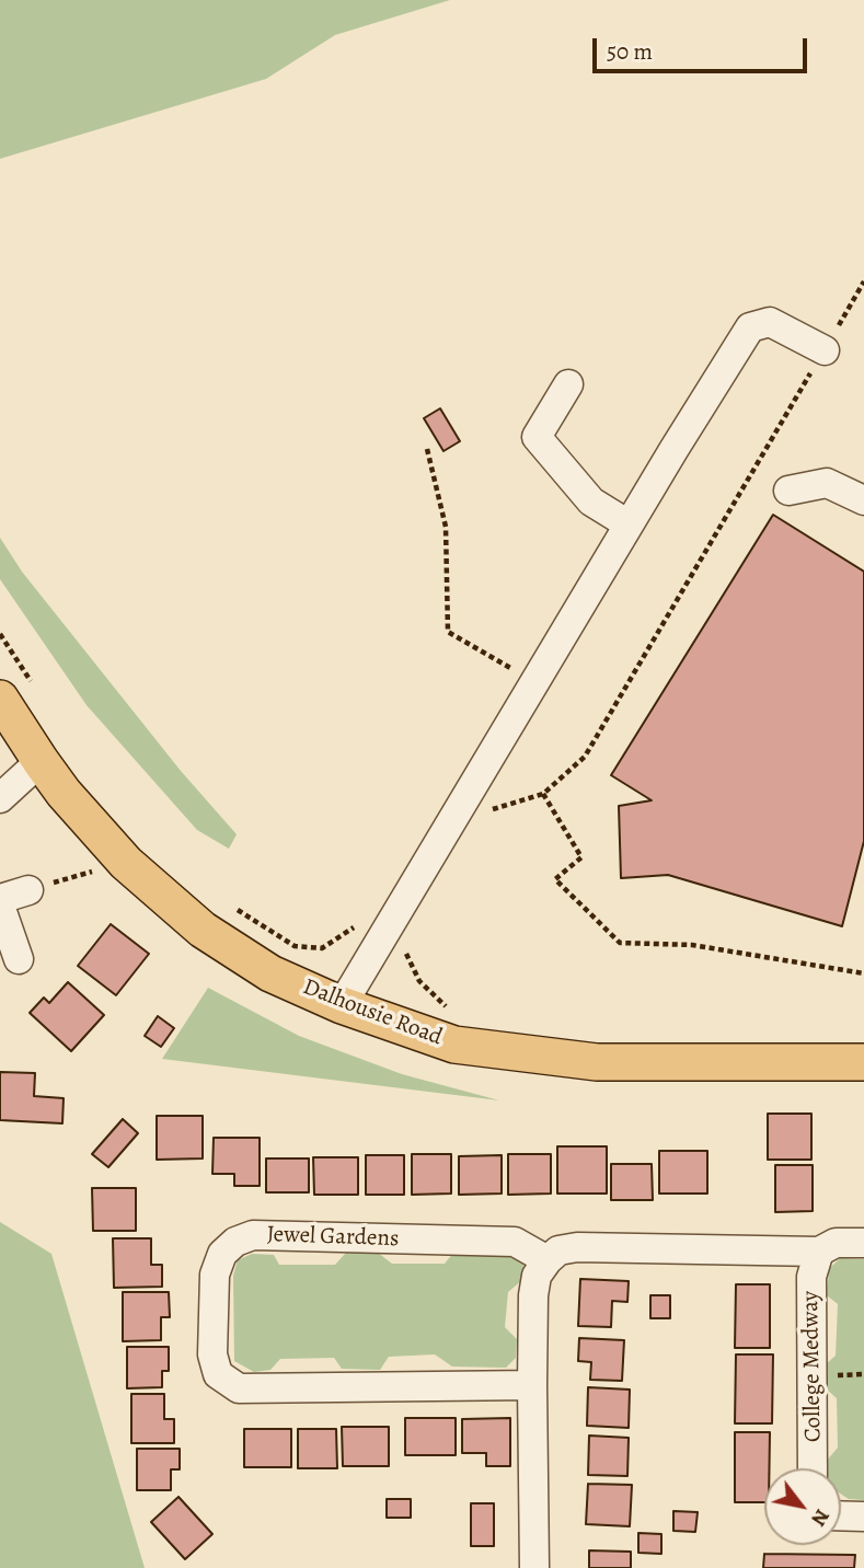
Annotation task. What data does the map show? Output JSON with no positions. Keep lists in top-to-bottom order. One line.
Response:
{"streets":{"main road":["Dalhousie Road"],"street":["Jewel Gardens","College Medway"]},"scale_bar":"50 m","north":"bottom right"}
